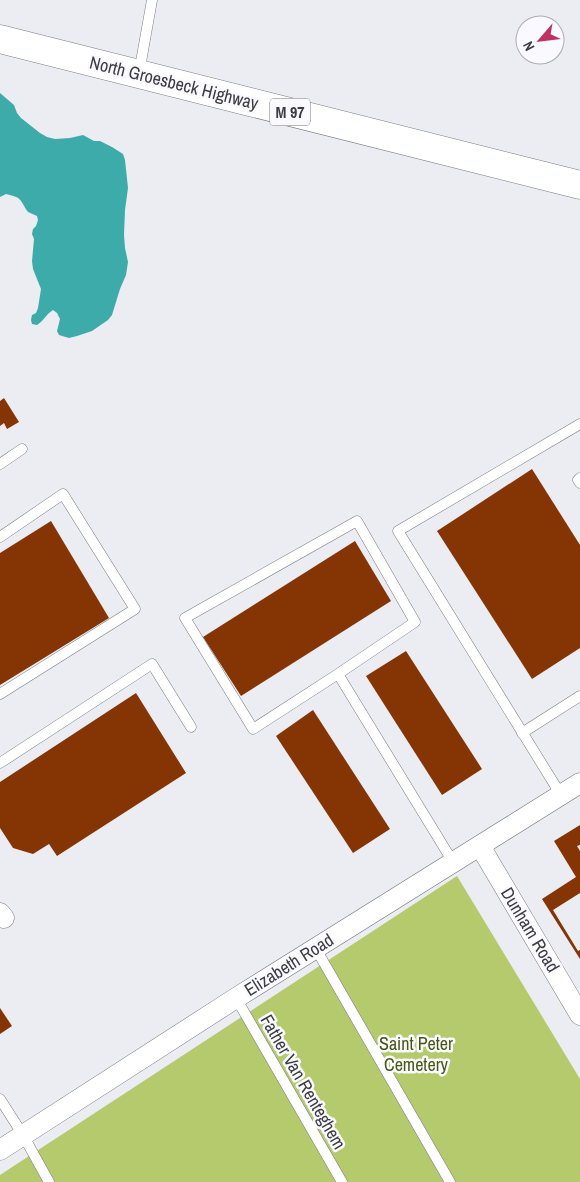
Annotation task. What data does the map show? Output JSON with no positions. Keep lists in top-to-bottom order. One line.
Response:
{"streets":{"main road":["North Groesbeck Highway","M 97"],"street":["Dunham Road","Elizabeth Road"],"lane":["Father Van Renteghem"]},"crossings":[["Dunham Road","Elizabeth Road"],["Elizabeth Road","Father Van Renteghem"]],"parks":["Saint Peter Cemetery"],"north":"bottom left"}
